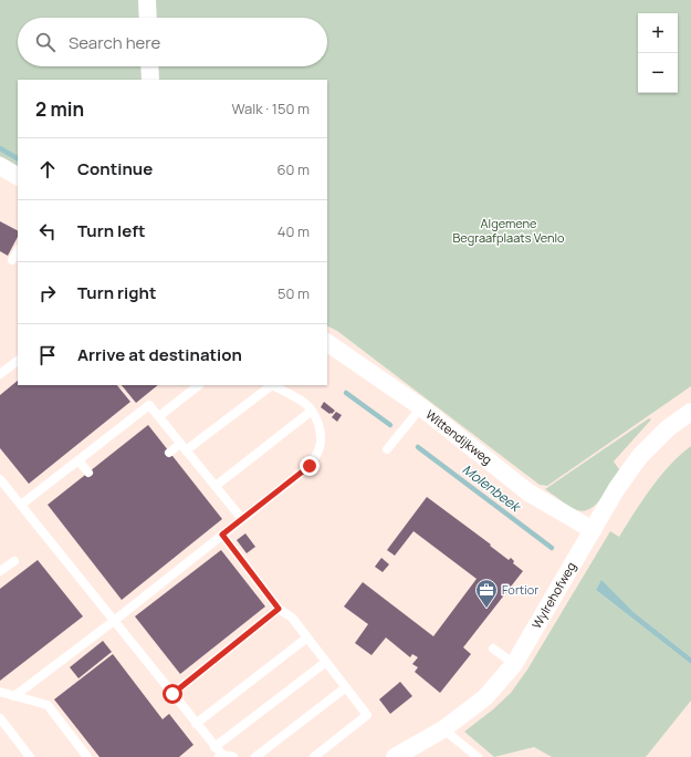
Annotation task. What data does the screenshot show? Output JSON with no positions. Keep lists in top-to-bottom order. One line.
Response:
{"streets":{"street":["Wittendijkweg","Wylrehofweg"]},"crossings":[["Wittendijkweg","Wylrehofweg"]],"water":["Molenbeek"],"parks":["Algemene Begraafplaats Venlo"],"places":{"office":["Fortior"]},"page":{"map_buttons":["+","−"],"search":"Search here","heading":["2 min","Walk · 150 m"],"list":[["Continue","60 m"],["Turn left","40 m"],["Turn right","50 m"],"Arrive at destination"]}}
